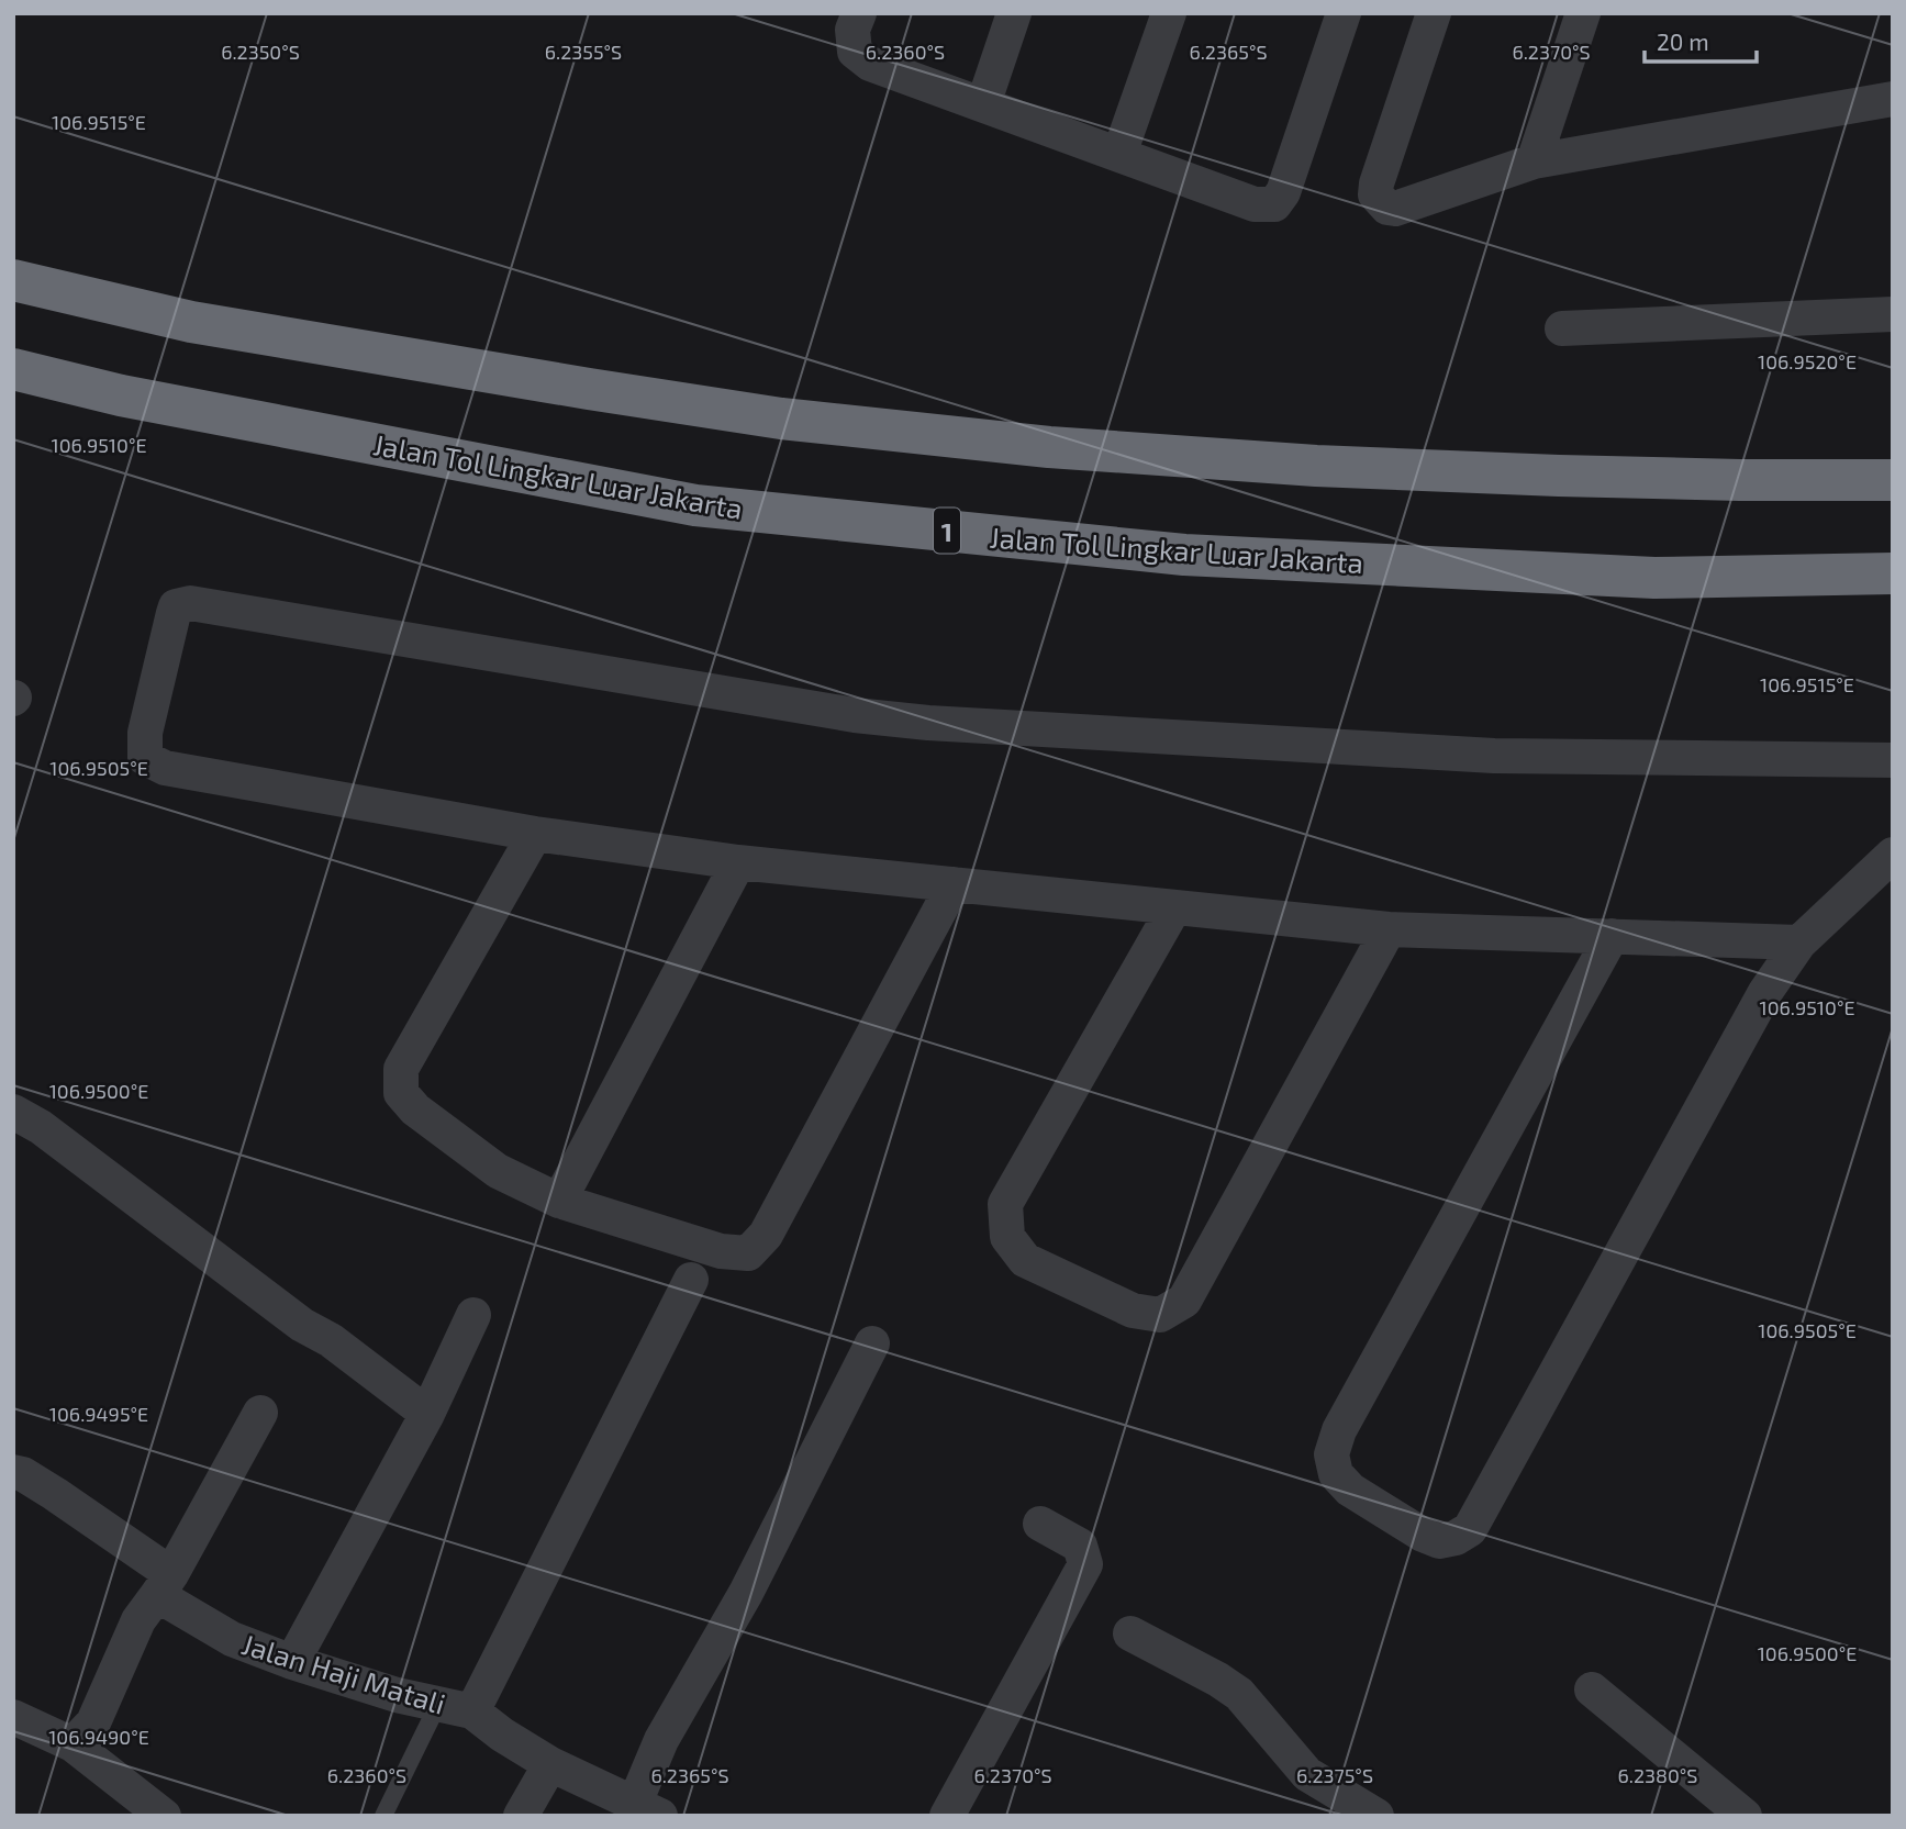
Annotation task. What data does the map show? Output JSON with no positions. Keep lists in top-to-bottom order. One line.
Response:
{"streets":{"highway":["Jalan Tol Lingkar Luar Jakarta","1"],"street":["Jalan Haji Matali"]},"scale_bar":"20 m","coordinates":["6.2350°S","6.2355°S","6.2360°S","6.2365°S","6.2370°S","106.9515°E","106.9520°E","106.9510°E","106.9505°E","106.9500°E","106.9495°E","106.9490°E","6.2375°S","6.2380°S"]}
